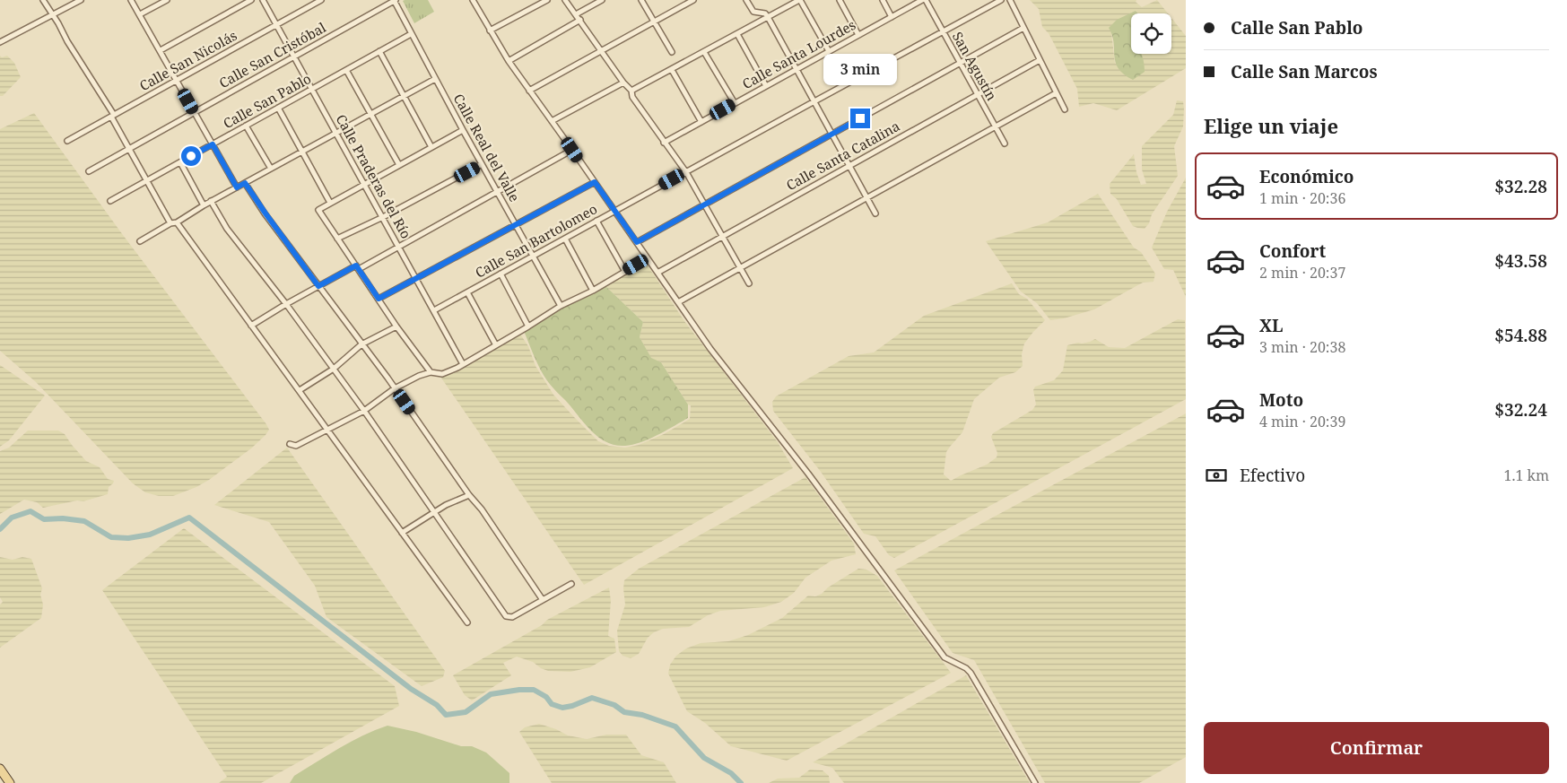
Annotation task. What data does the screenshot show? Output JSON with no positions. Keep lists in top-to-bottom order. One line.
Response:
{"streets":{"street":["Calle Santa Lourdes","Calle San Cristóbal","Calle San Nicolás","San Agustín","Calle San Pablo","Calle Real del Valle","Calle Santa Catalina","Calle Praderas del Río","Calle San Bartolomeo"]},"crossings":[["Calle San Cristóbal","Calle Real del Valle"],["Calle San Cristóbal","Calle Praderas del Río"],["Calle San Nicolás","Calle Praderas del Río"],["San Agustín","Calle Santa Catalina"],["San Agustín","Calle San Bartolomeo"],["Calle San Pablo","Calle Real del Valle"],["Calle San Pablo","Calle Praderas del Río"],["Calle Real del Valle","Calle San Bartolomeo"],["Calle Praderas del Río","Calle San Bartolomeo"]],"page":{"banner":["Calle San Pablo","Calle San Marcos"],"bubble":"3 min","heading":"Elige un viaje","list":[{"name":"Económico","note":"1 min · 20:36","value":"$32.28"},{"name":"Confort","note":"2 min · 20:37","value":"$43.58"},{"name":"XL","note":"3 min · 20:38","value":"$54.88"},{"name":"Moto","note":"4 min · 20:39","value":"$32.24"}],"pay":["Efectivo","1.1 km"],"buttons":"Confirmar"}}
